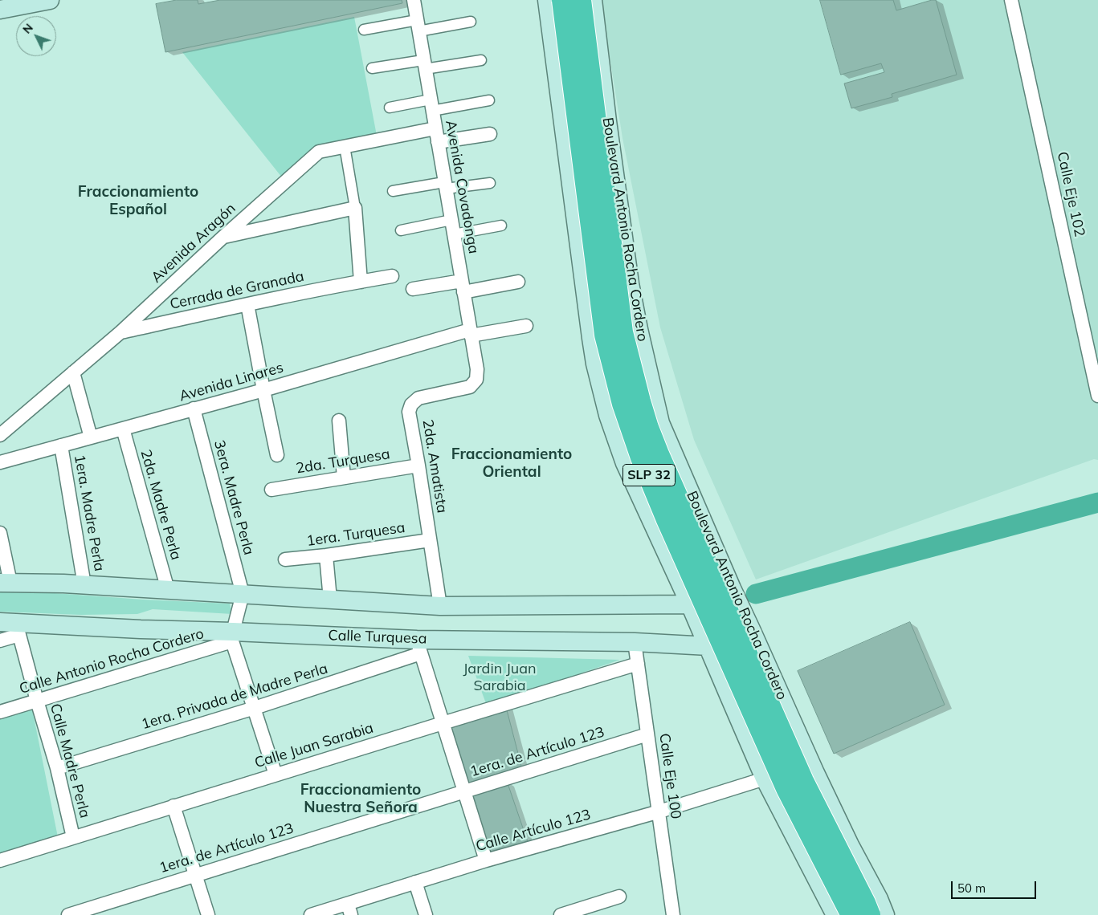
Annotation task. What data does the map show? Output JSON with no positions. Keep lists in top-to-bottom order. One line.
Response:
{"streets":{"highway":["Boulevard Antonio Rocha Cordero","SLP 32"],"main road":["Calle Turquesa"],"street":["Avenida Covadonga","Calle Eje 102","Avenida Aragón","Cerrada de Granada","Avenida Linares","2da. Turquesa","2da. Amatista","3era. Madre Perla","2da. Madre Perla","1era. Madre Perla","1era. Turquesa","Calle Antonio Rocha Cordero","1era. Privada de Madre Perla","Calle Juan Sarabia","1era. de Artículo 123","Calle Madre Perla","Calle Eje 100","Calle Artículo 123"]},"crossings":[["Avenida Covadonga","Avenida Aragón"],["Avenida Covadonga","Avenida Linares"],["Avenida Covadonga","2da. Amatista"],["Boulevard Antonio Rocha Cordero","Calle Turquesa"],["Avenida Aragón","Cerrada de Granada"],["Avenida Linares","3era. Madre Perla"],["Avenida Linares","2da. Madre Perla"],["Avenida Linares","1era. Madre Perla"],["2da. Turquesa","2da. Amatista"],["2da. Amatista","1era. Turquesa"],["SLP 32","Calle Turquesa"],["SLP 32","Calle Artículo 123"],["Calle Turquesa","Calle Antonio Rocha Cordero"],["Calle Turquesa","1era. Privada de Madre Perla"],["Calle Turquesa","Calle Madre Perla"],["Calle Turquesa","Calle Eje 100"],["Calle Antonio Rocha Cordero","Calle Madre Perla"],["1era. Privada de Madre Perla","Calle Madre Perla"],["Calle Juan Sarabia","Calle Madre Perla"],["Calle Juan Sarabia","Calle Eje 100"],["1era. de Artículo 123","Calle Eje 100"],["Calle Eje 100","Calle Artículo 123"]],"districts":["Fraccionamiento Español","Fraccionamiento Oriental","Fraccionamiento Nuestra Señora"],"parks":["Jardin Juan Sarabia"],"scale_bar":"50 m","north":"top left"}
